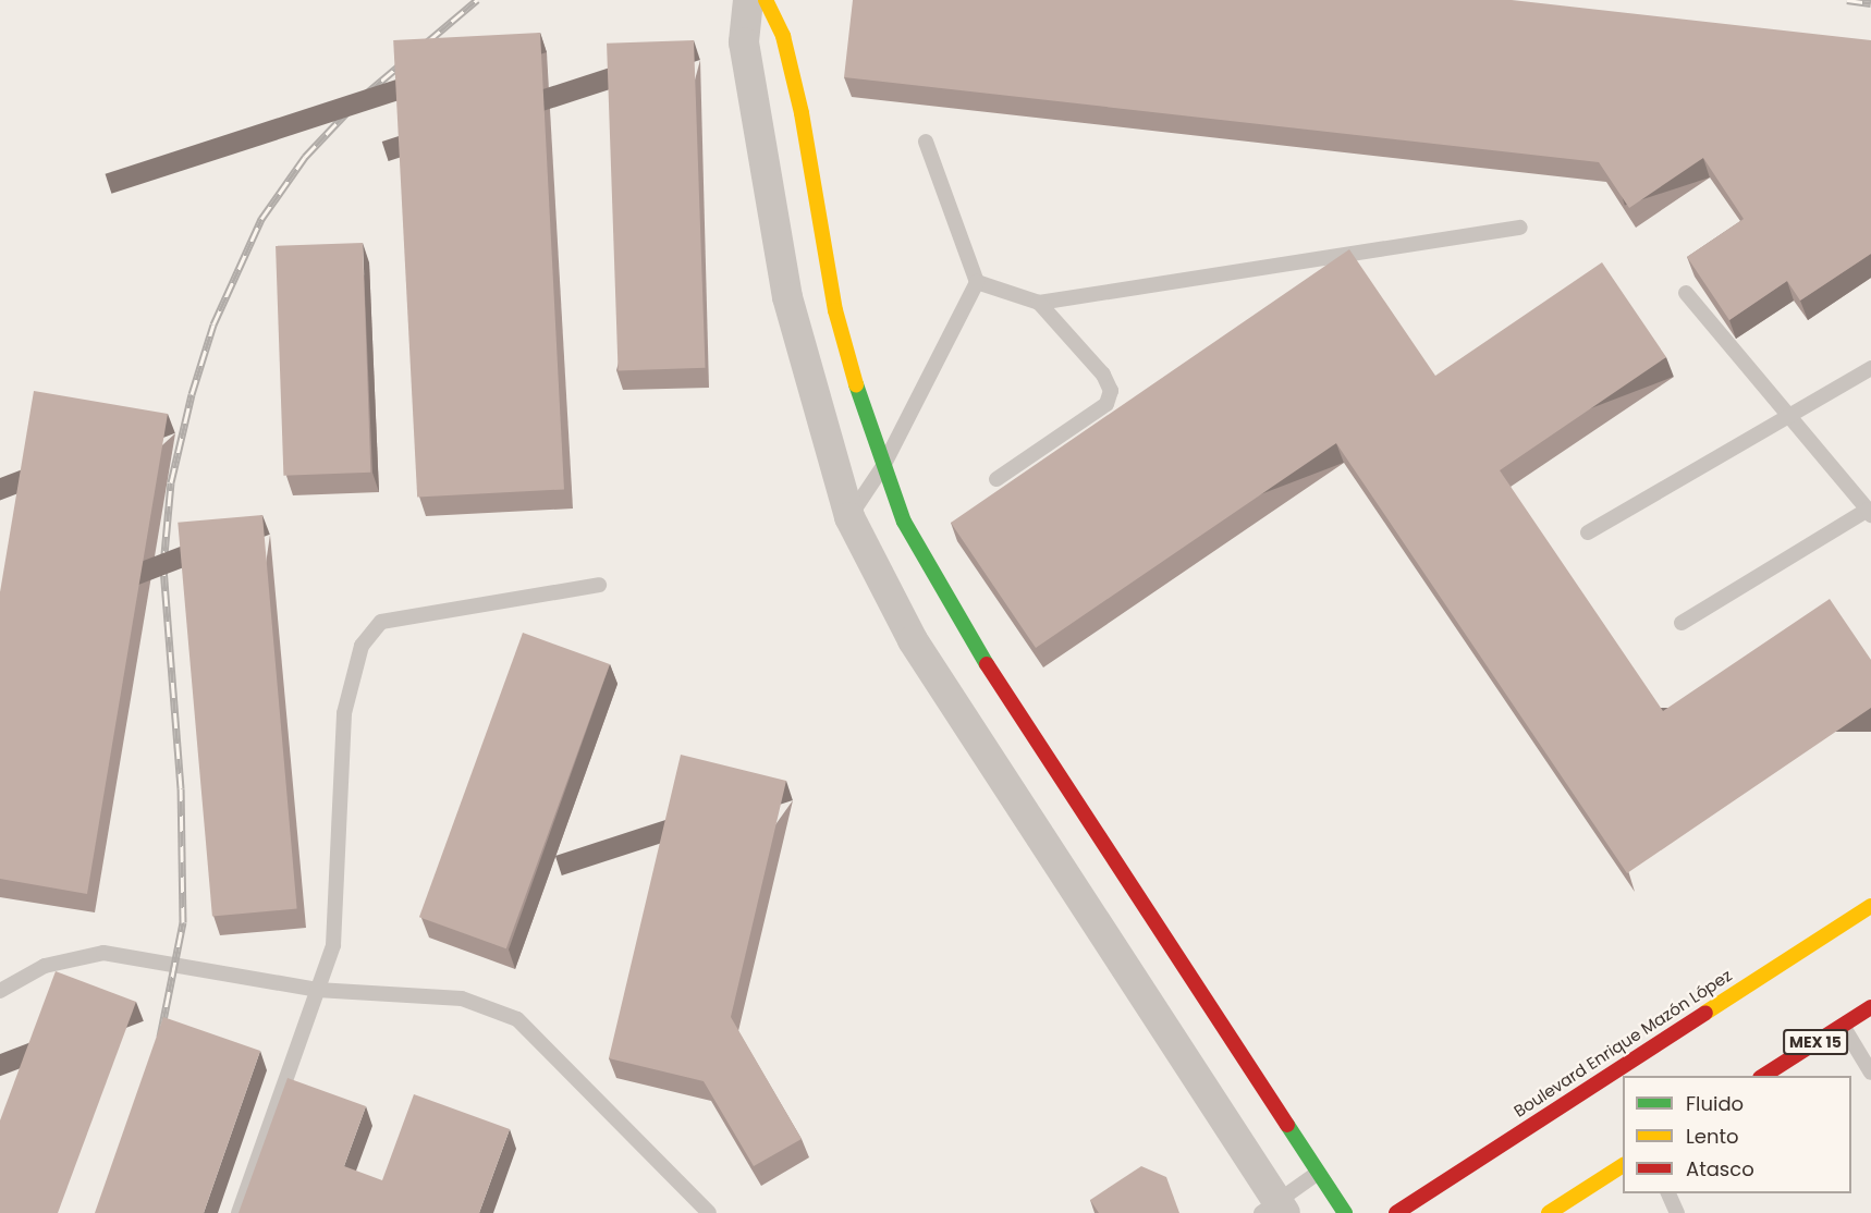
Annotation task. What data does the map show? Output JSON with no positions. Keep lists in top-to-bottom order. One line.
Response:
{"streets":{"street":["MEX 15","Boulevard Enrique Mazón López"]},"legend":["Fluido","Lento","Atasco"]}
